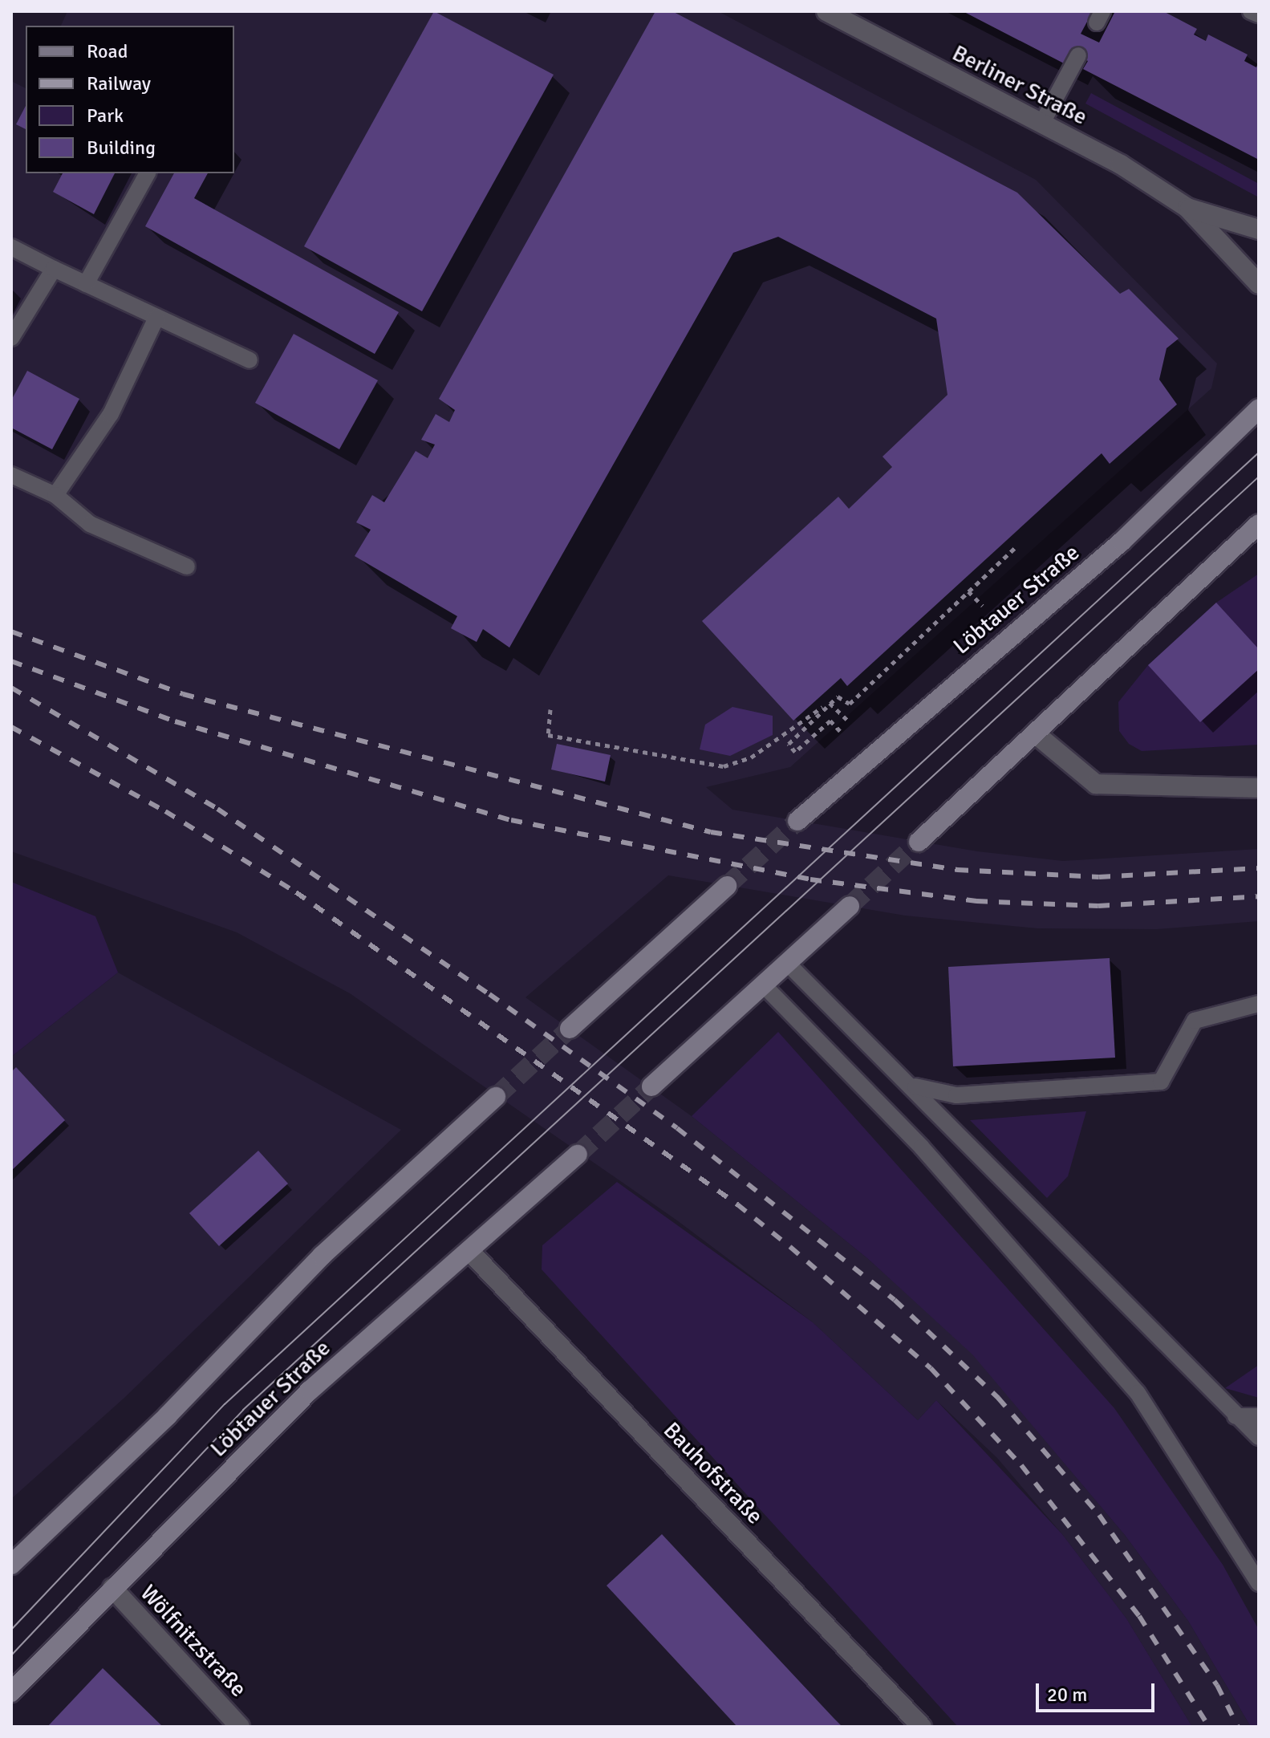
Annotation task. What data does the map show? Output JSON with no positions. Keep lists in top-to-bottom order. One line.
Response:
{"streets":{"main road":["Löbtauer Straße"],"street":["Berliner Straße","Bauhofstraße","Wölfnitzstraße"]},"crossings":[["Löbtauer Straße","Bauhofstraße"],["Löbtauer Straße","Wölfnitzstraße"]],"legend":["Road","Railway","Park","Building"],"scale_bar":"20 m"}
